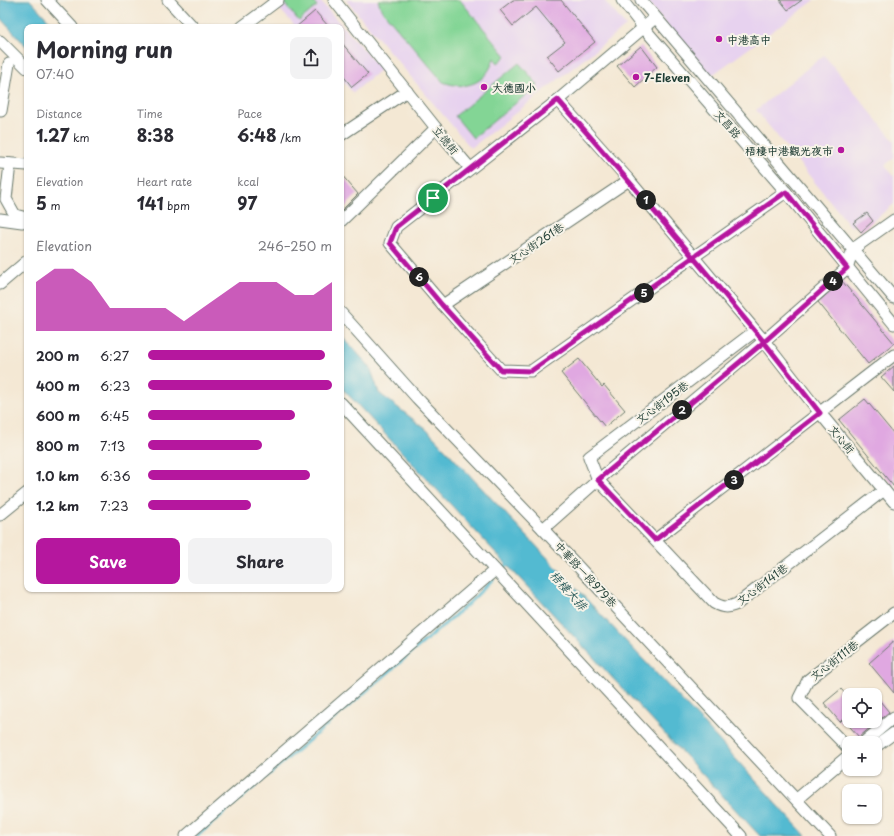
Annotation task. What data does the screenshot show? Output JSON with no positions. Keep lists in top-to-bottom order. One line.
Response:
{"streets":{"street":["文昌路","立德街","文心街261巷","文心街195巷","文心街","中華路一段979巷","文心街141巷","文心街111巷"]},"crossings":[["文心街261巷","文心街"],["文心街195巷","文心街"],["文心街195巷","文心街141巷"],["文心街","文心街141巷"]],"water":["梧棲大排"],"places":["中港高中","7-Eleven","大德國小","梧棲中港觀光夜市"],"page":{"heading":["Morning run","07:40"],"stats":[["Distance","1.27 km"],["Time","8:38"],["Pace","6:48 /km"],["Elevation","5 m"],["Heart rate","141 bpm"],["kcal","97"]],"pins":["1","6","4","5","2","3"],"chart":["Elevation","246–250 m"],"list":[{"name":"200 m","note":"6:27"},{"name":"400 m","note":"6:23"},{"name":"600 m","note":"6:45"},{"name":"800 m","note":"7:13"},{"name":"1.0 km","note":"6:36"},{"name":"1.2 km","note":"7:23"}],"buttons":["Save","Share"],"map_buttons":["+","−"]}}
